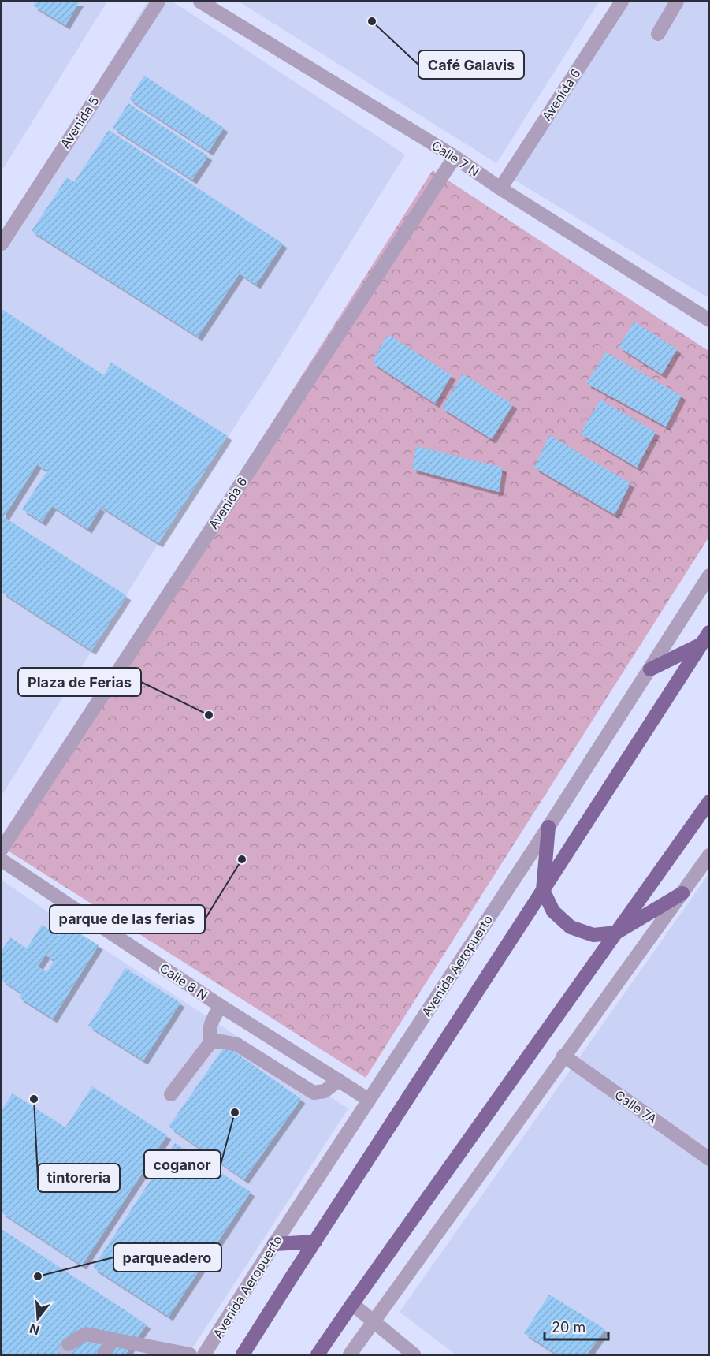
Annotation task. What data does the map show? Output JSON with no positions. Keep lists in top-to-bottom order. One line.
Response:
{"streets":{"street":["Avenida 6","Avenida 5","Calle 7 N","Avenida Aeropuerto","Calle 8 N","Calle 7A"]},"crossings":[["Avenida 6","Calle 7 N"],["Avenida Aeropuerto","Calle 8 N"]],"places":["Café Galavis","Plaza de Ferias","parque de las ferias","tintoreria","coganor","parqueadero"],"scale_bar":"20 m","north":"bottom"}
